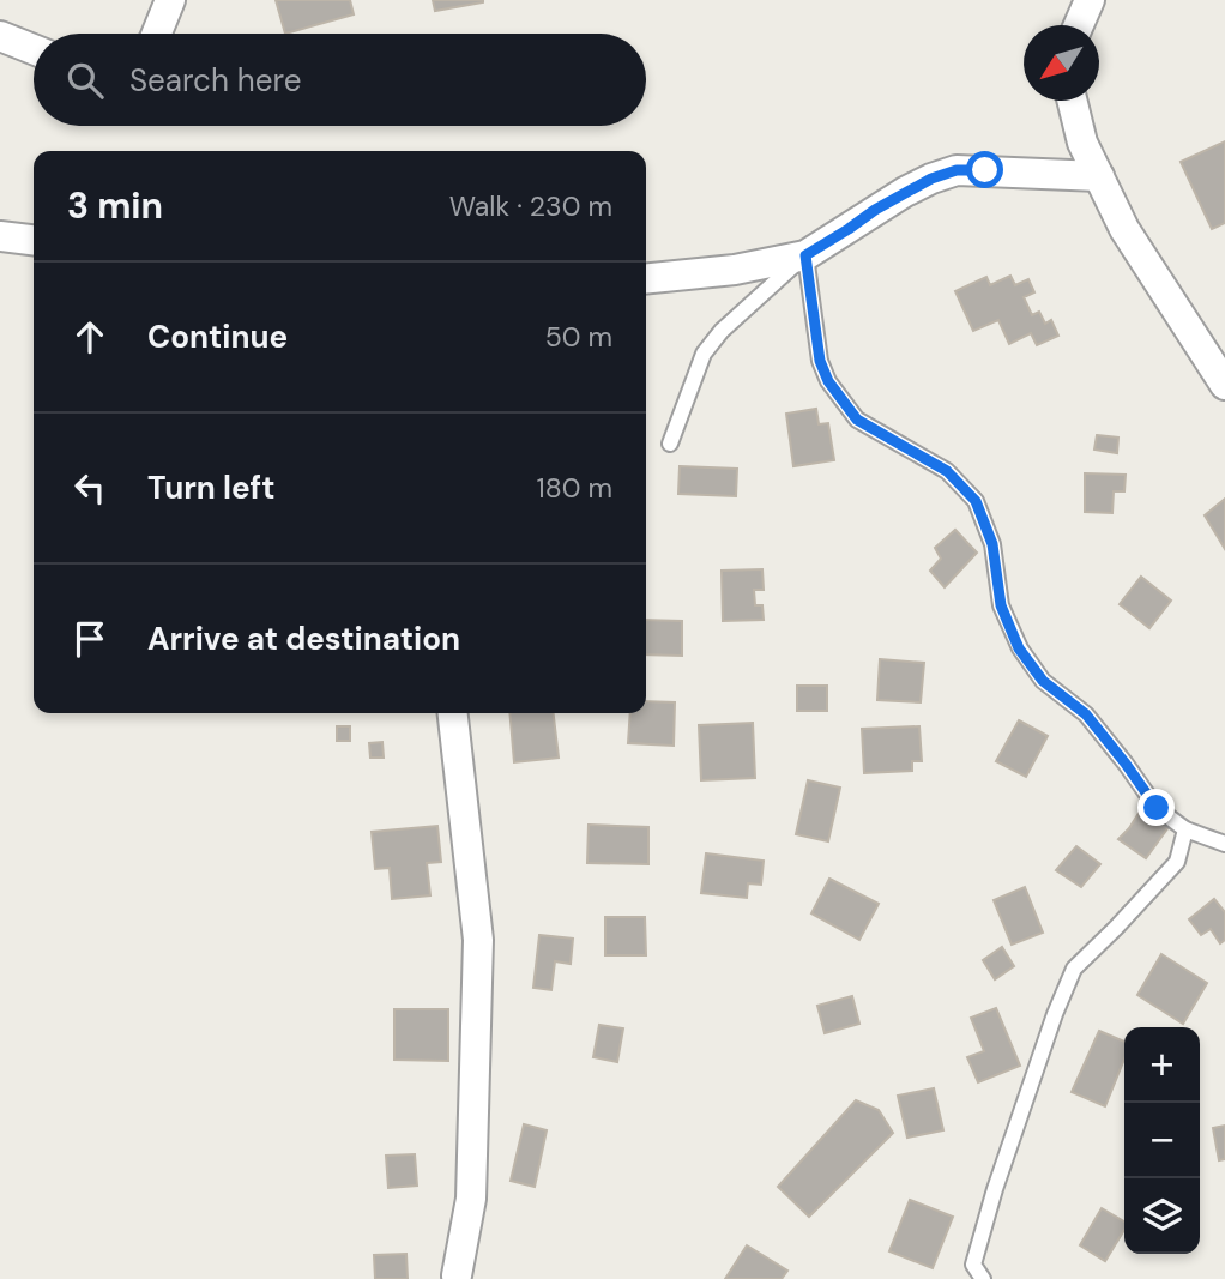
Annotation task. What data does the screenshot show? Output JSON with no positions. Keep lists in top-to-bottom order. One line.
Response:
{"north":"bottom left","page":{"search":"Search here","heading":["3 min","Walk · 230 m"],"list":[["Continue","50 m"],["Turn left","180 m"],"Arrive at destination"],"map_buttons":["+","−"]}}
